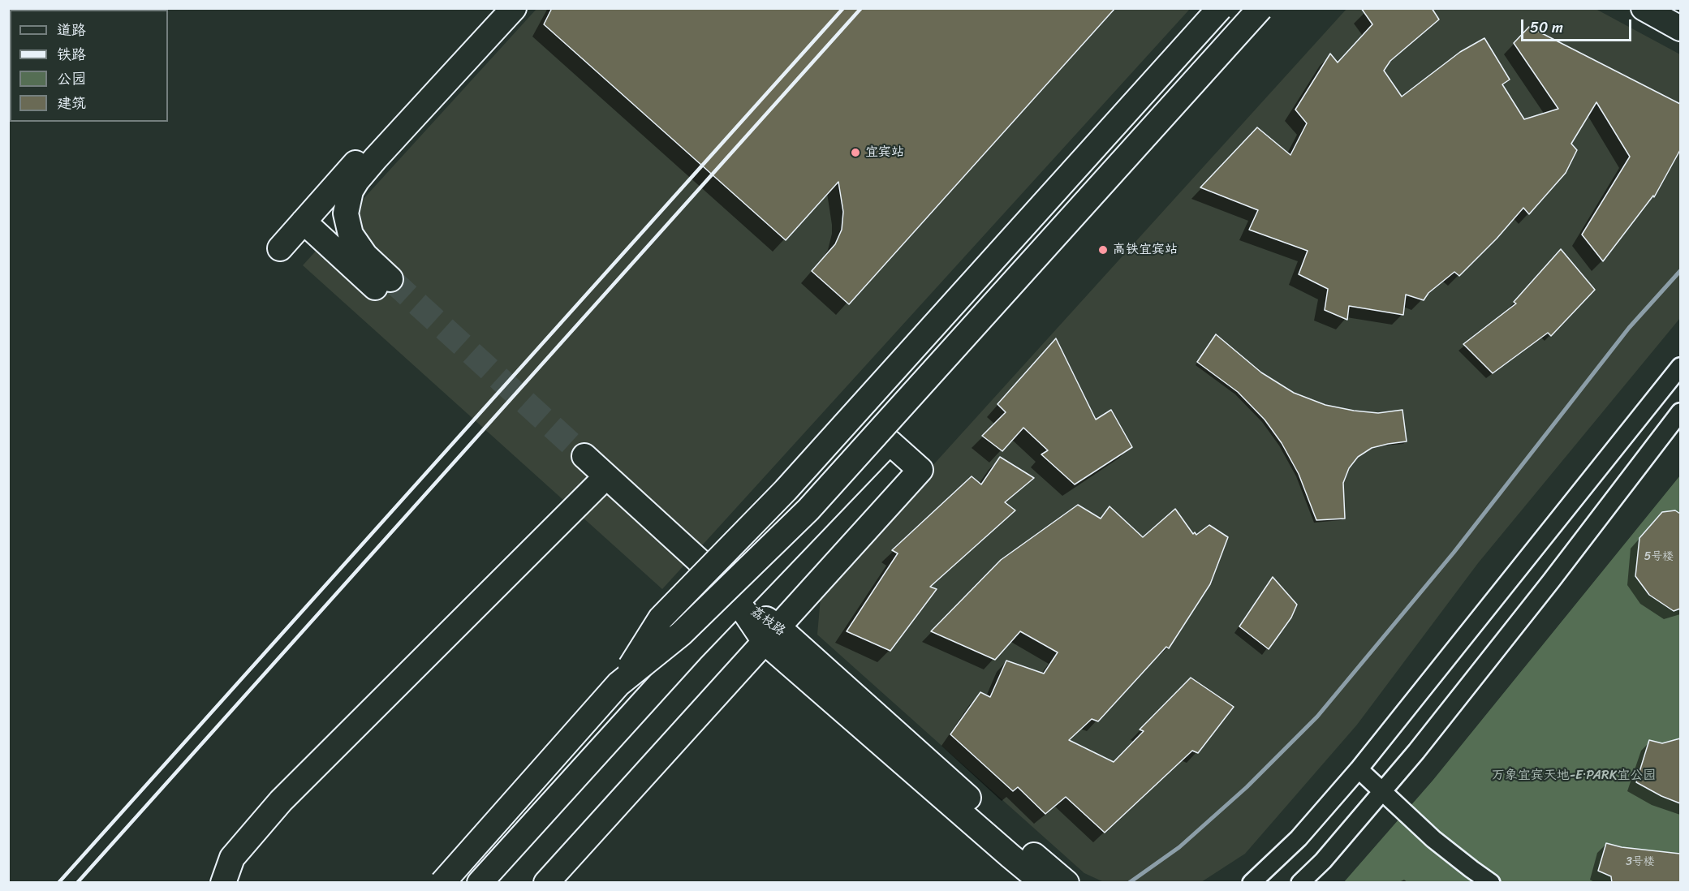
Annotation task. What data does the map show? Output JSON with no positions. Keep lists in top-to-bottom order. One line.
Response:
{"streets":{"street":["荔枝路"]},"parks":["万象宜宾天地-E·PARK宜公园"],"places":["宜宾站","高铁宜宾站"],"house_numbers":["5号楼","3号楼"],"legend":["道路","铁路","公园","建筑"],"scale_bar":"50 m"}
